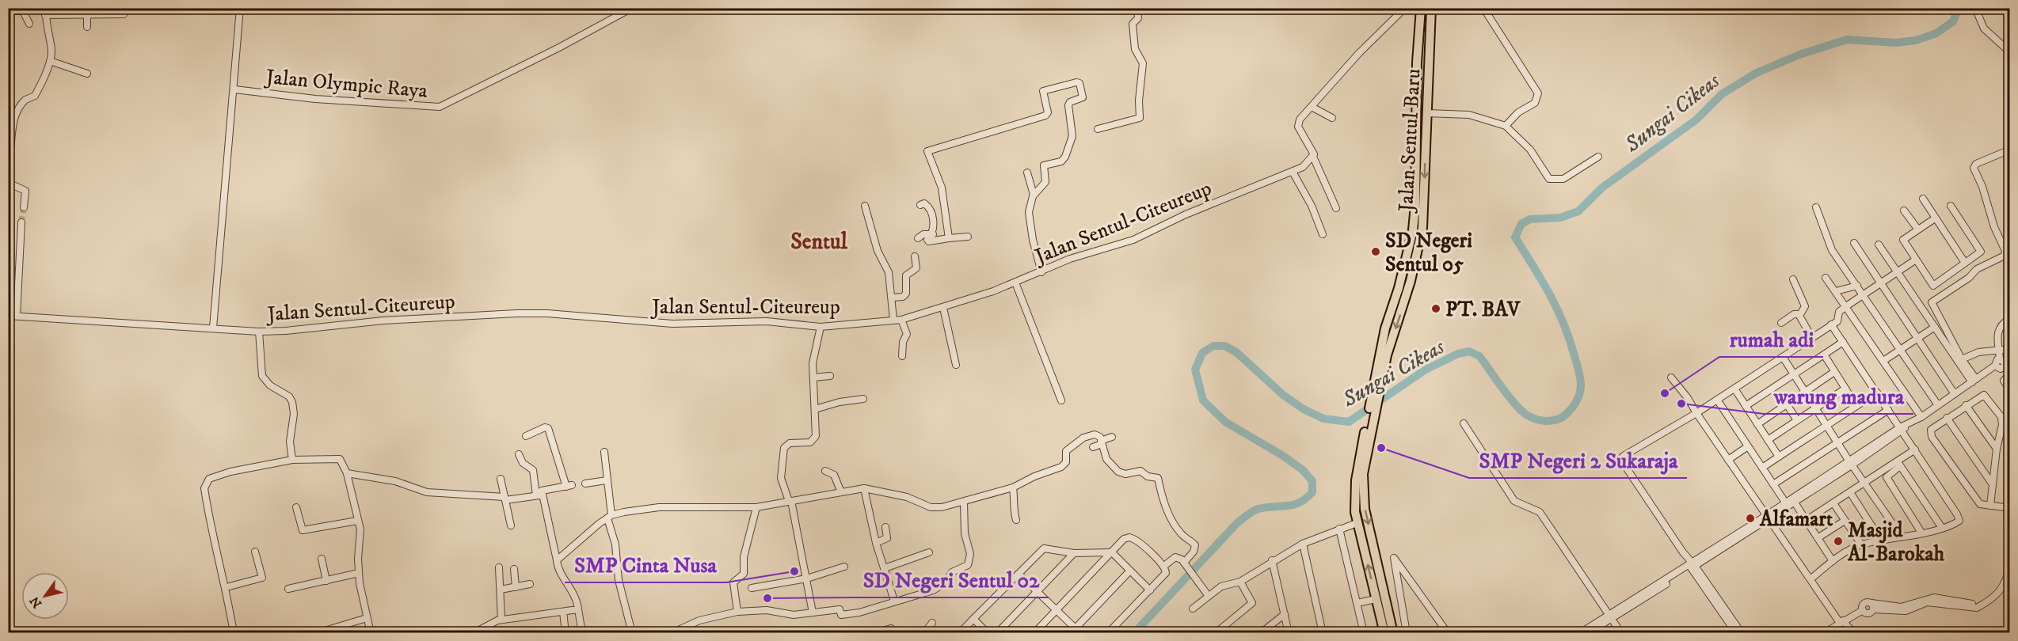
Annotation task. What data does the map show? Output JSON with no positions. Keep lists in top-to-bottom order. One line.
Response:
{"streets":{"main road":["Jalan Sentul Baru"],"street":["Jalan Olympic Raya","Jalan Sentul-Citeureup"]},"districts":["Sentul"],"water":["Sungai Cikeas"],"places":["SD Negeri Sentul 05","PT. BAV","rumah adi","warung madura","SMP Negeri 2 Sukaraja","Alfamart","Masjid Al-Barokah","SMP Cinta Nusa","SD Negeri Sentul 02"],"north":"bottom left"}
